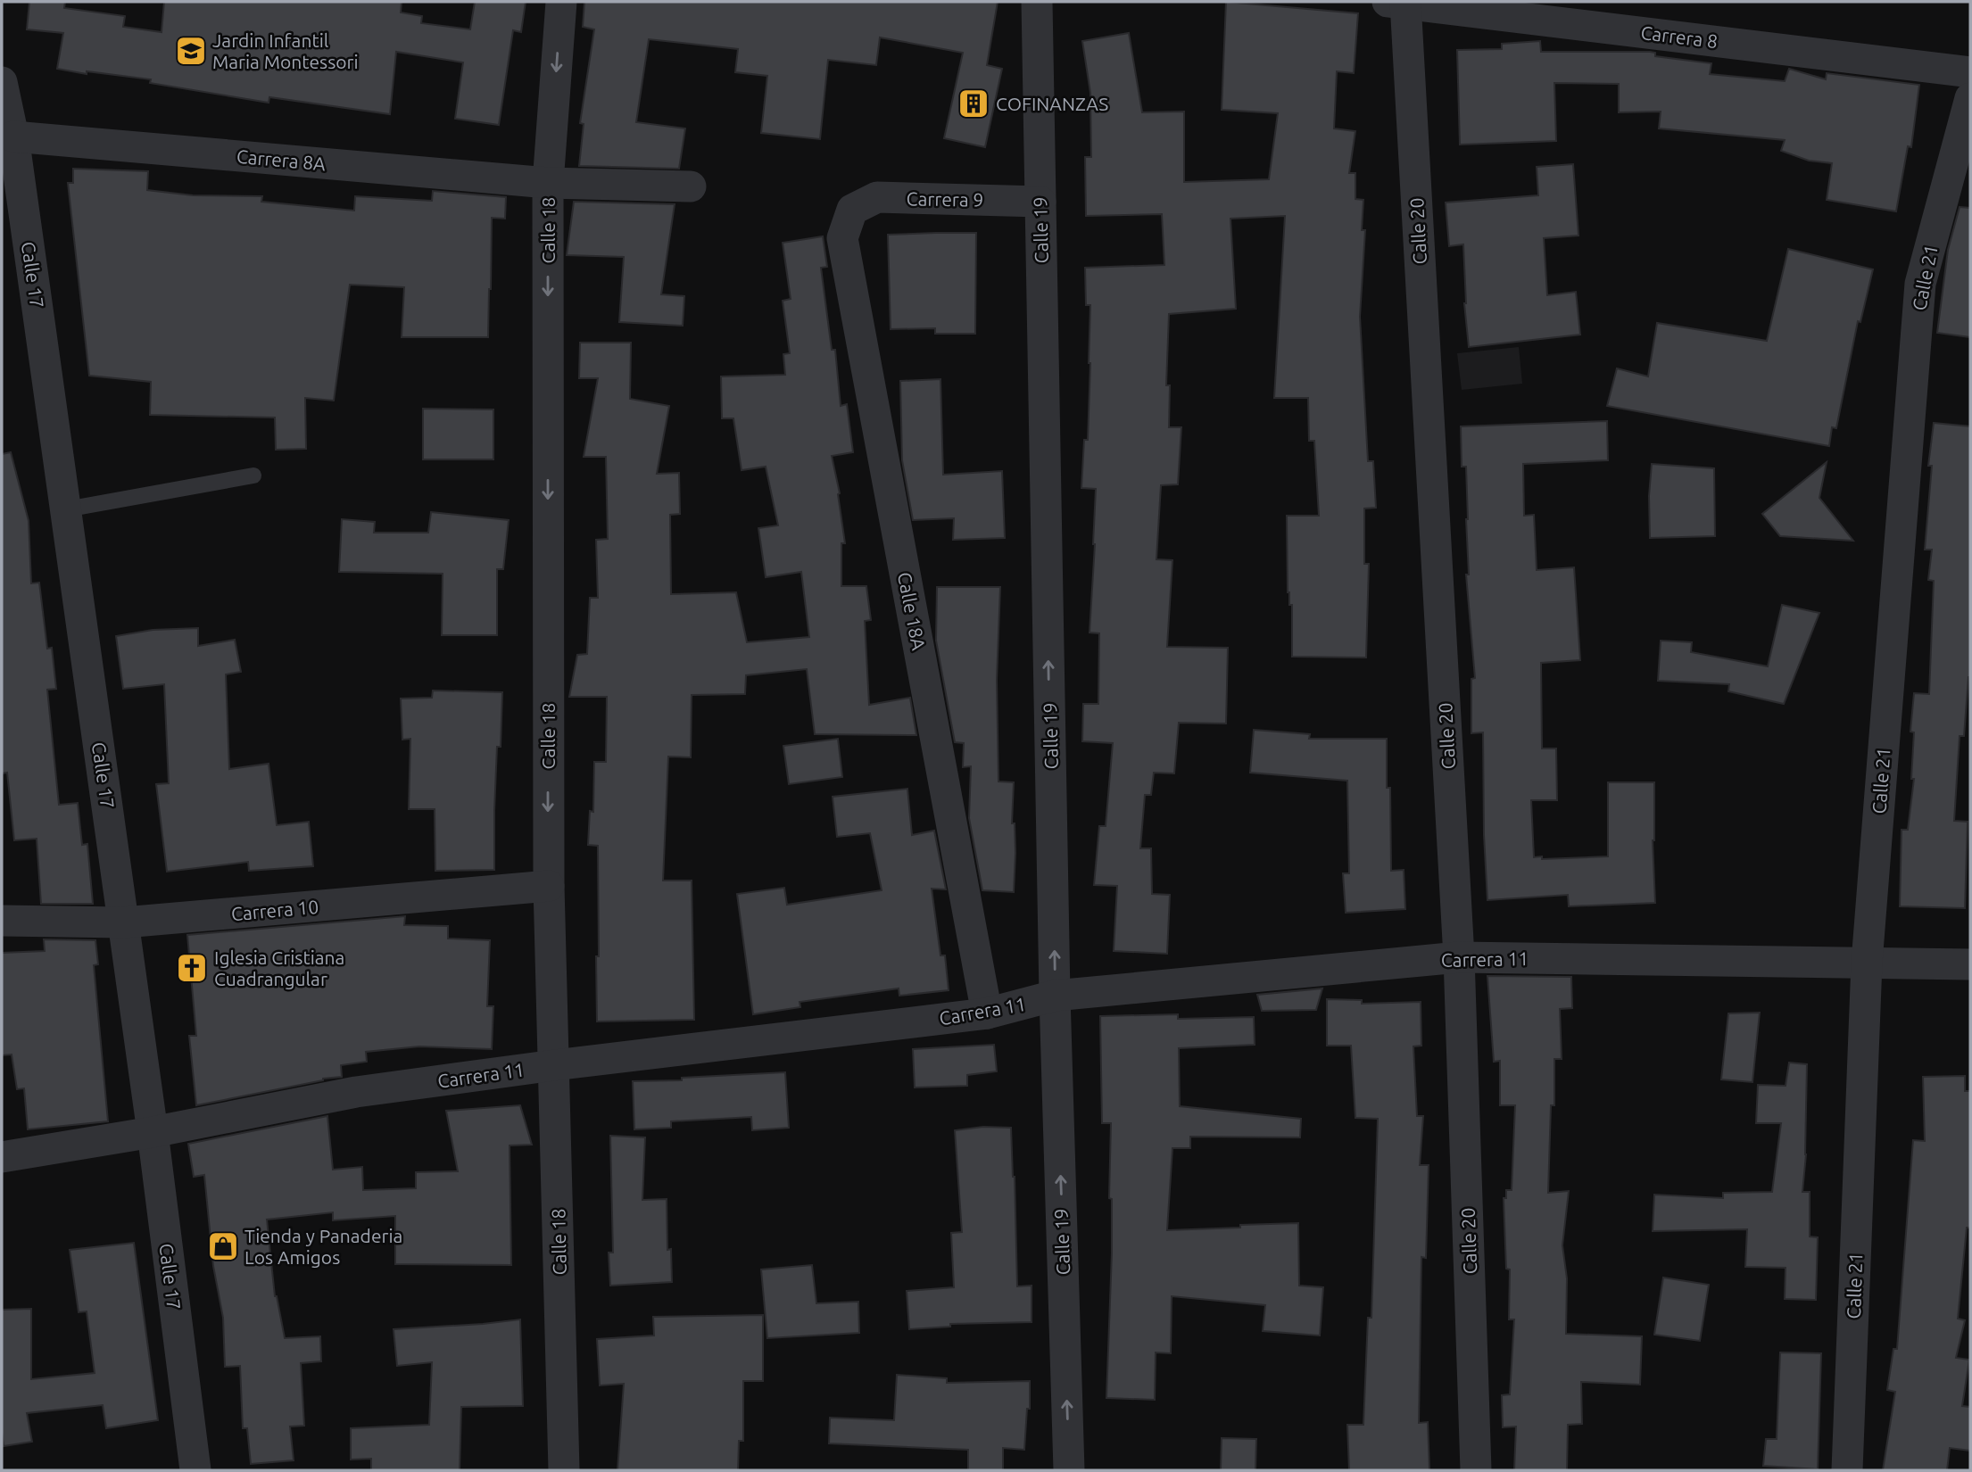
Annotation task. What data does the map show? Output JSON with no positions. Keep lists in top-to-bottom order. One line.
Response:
{"streets":{"street":["Carrera 8","Carrera 8A","Carrera 9","Calle 18","Calle 19","Calle 20","Calle 17","Calle 21","Calle 18A","Carrera 10","Carrera 11"]},"crossings":[["Carrera 8","Calle 20"],["Carrera 8A","Calle 18"],["Carrera 8A","Calle 17"],["Carrera 9","Calle 19"],["Carrera 9","Calle 18A"],["Calle 18","Carrera 10"],["Calle 18","Carrera 11"],["Calle 19","Carrera 11"],["Calle 20","Carrera 11"],["Calle 17","Carrera 10"],["Calle 17","Carrera 11"],["Calle 21","Carrera 11"],["Calle 18A","Carrera 11"]],"one_way":["Calle 18","Calle 19"],"places":{"school or university":["Jardin Infantil Maria Montessori"],"building":["COFINANZAS"],"church":["Iglesia Cristiana Cuadrangular"],"shop":["Tienda y Panaderia Los Amigos"]}}
